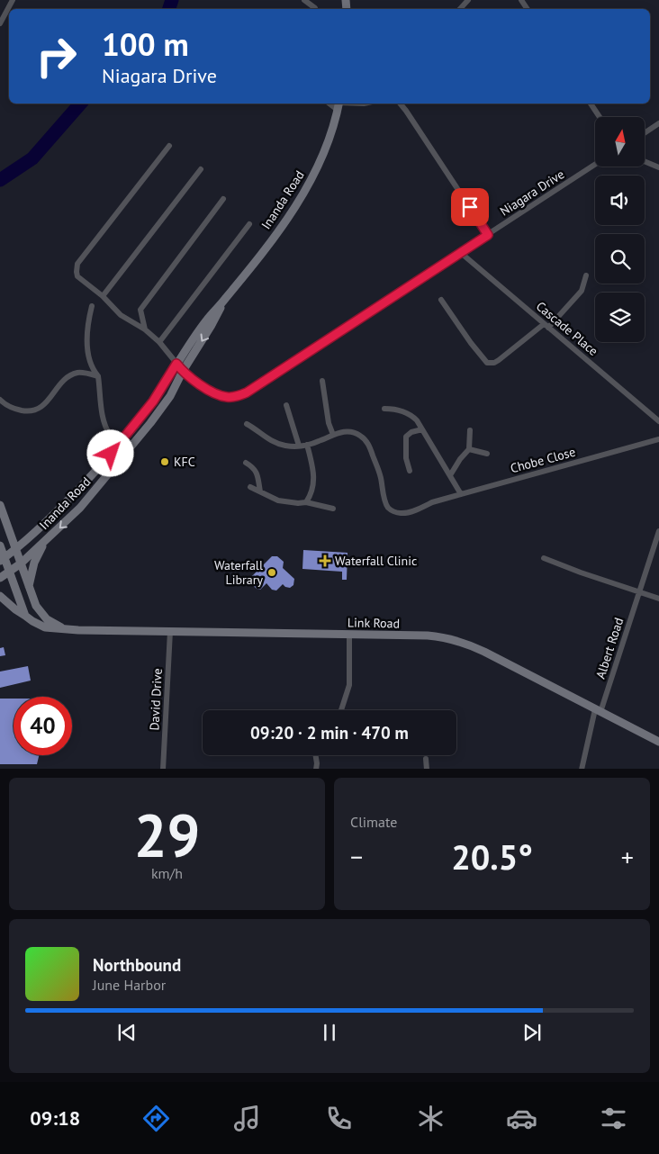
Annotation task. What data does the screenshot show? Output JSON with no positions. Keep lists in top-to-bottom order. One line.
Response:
{"streets":{"street":["Niagara Drive","Inanda Road","Cascade Place","Chobe Close","Link Road","Albert Road","David Drive"]},"crossings":[["Niagara Drive","Inanda Road"],["Niagara Drive","Cascade Place"],["Link Road","Albert Road"],["Link Road","David Drive"]],"places":{"other":["KFC","Waterfall Library"],"health":["Waterfall Clinic"]},"north":"top","page":{"turn":["100 m","Niagara Drive"],"limit":"40","trip":"09:20 · 2 min · 470 m","tile":[["29","km/h"],"Climate"],"heat":["−","20.5°","+"],"song":["Northbound","June Harbor"],"tabs":"09:18"}}
